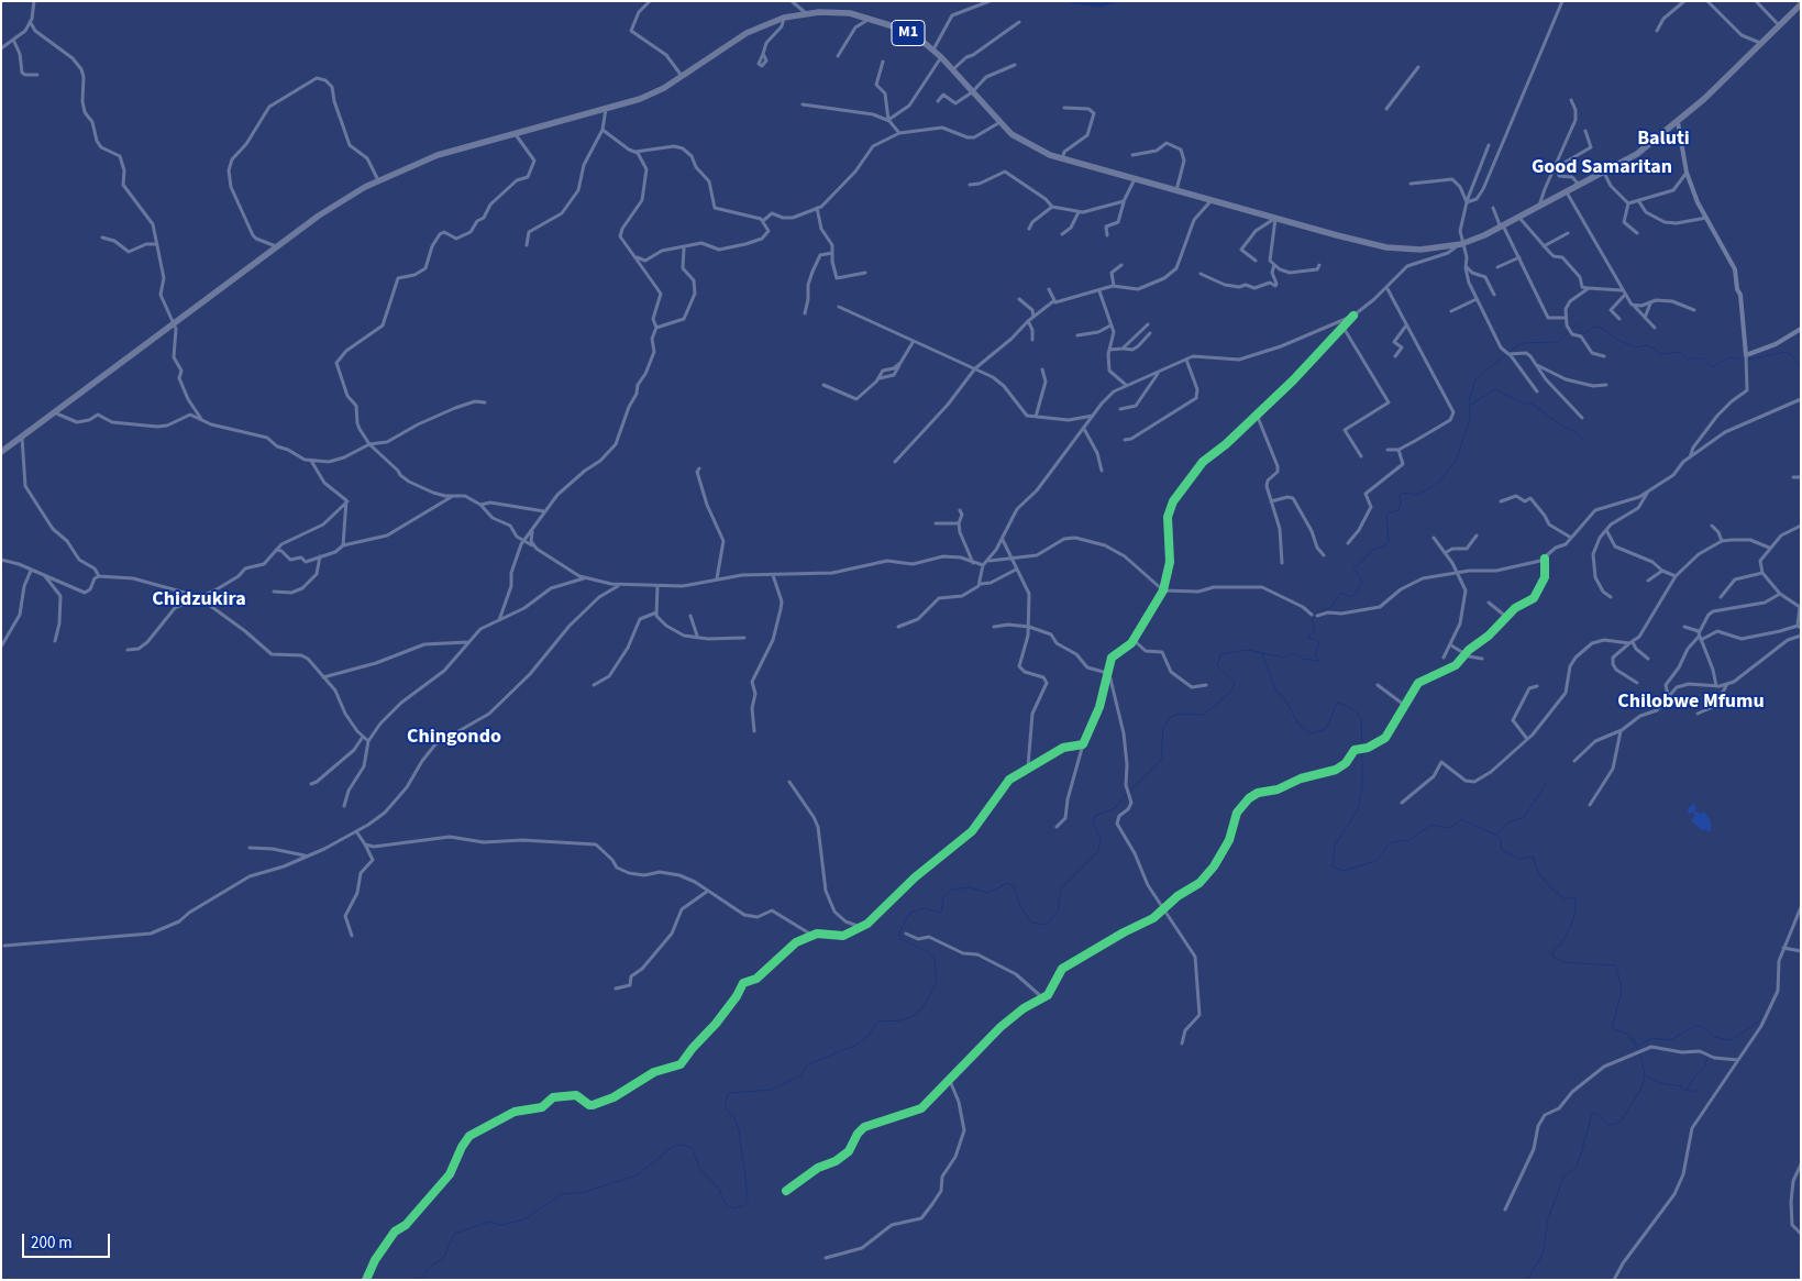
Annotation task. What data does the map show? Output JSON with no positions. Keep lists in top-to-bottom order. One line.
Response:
{"streets":{"highway":["M1"]},"districts":["Baluti","Good Samaritan","Chidzukira","Chilobwe Mfumu","Chingondo"],"scale_bar":"200 m"}
